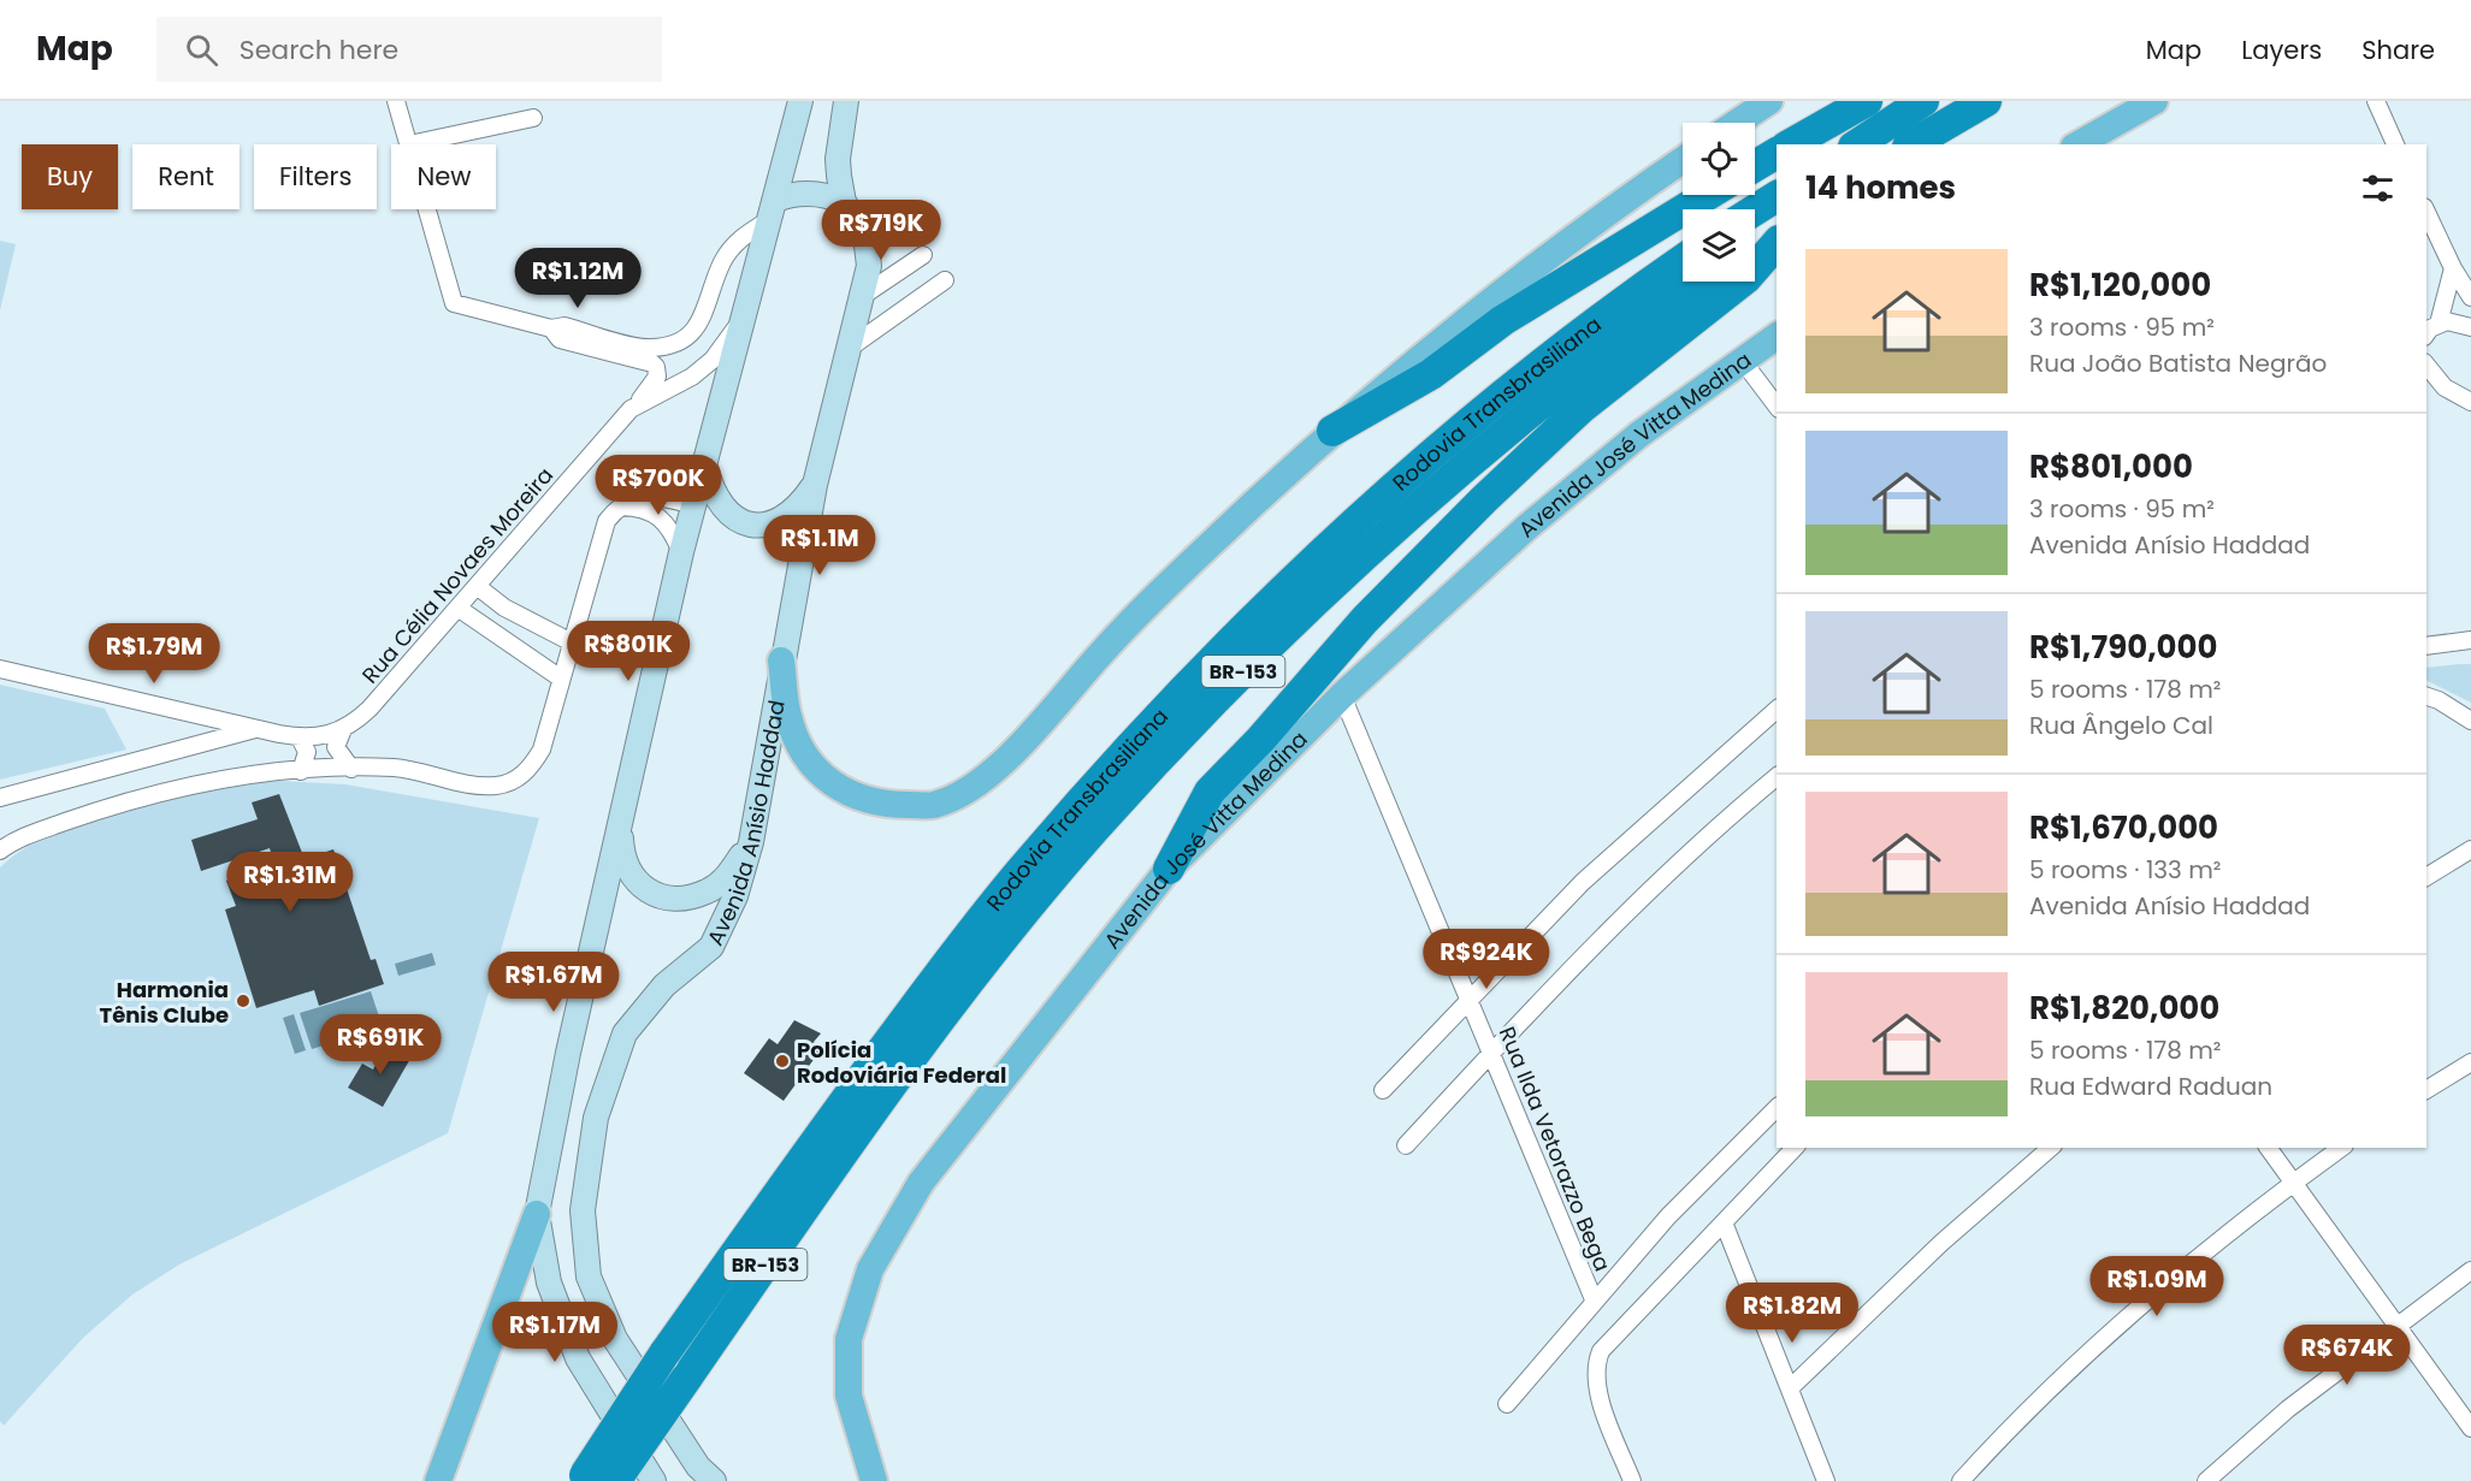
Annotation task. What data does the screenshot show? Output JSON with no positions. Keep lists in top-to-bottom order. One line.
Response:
{"streets":{"highway":["Rodovia Transbrasiliana","BR-153"],"main road":["Avenida José Vitta Medina","Avenida Anísio Haddad"],"street":["Rua Célia Novaes Moreira","Rua Ilda Vetorazzo Bega"]},"crossings":[["Avenida José Vitta Medina","Rua Ilda Vetorazzo Bega"]],"places":["Harmonia Tênis Clube","Polícia Rodoviária Federal"],"page":{"header":"Map","search":"Search here","nav":["Map","Layers","Share"],"chip":["Buy","Rent","Filters","New"],"heading":"14 homes","price":["R$719K","R$1.12M","R$700K","R$1.1M","R$801K","R$1.79M","R$1.31M","R$924K","R$1.67M","R$691K","R$1.09M","R$1.82M","R$1.17M","R$674K"],"list":[{"name":"R$1,120,000","note":"3 rooms · 95 m² · Rua João Batista Negrão"},{"name":"R$801,000","note":"3 rooms · 95 m² · Avenida Anísio Haddad"},{"name":"R$1,790,000","note":"5 rooms · 178 m² · Rua Ângelo Cal"},{"name":"R$1,670,000","note":"5 rooms · 133 m² · Avenida Anísio Haddad"},{"name":"R$1,820,000","note":"5 rooms · 178 m² · Rua Edward Raduan"}]}}
